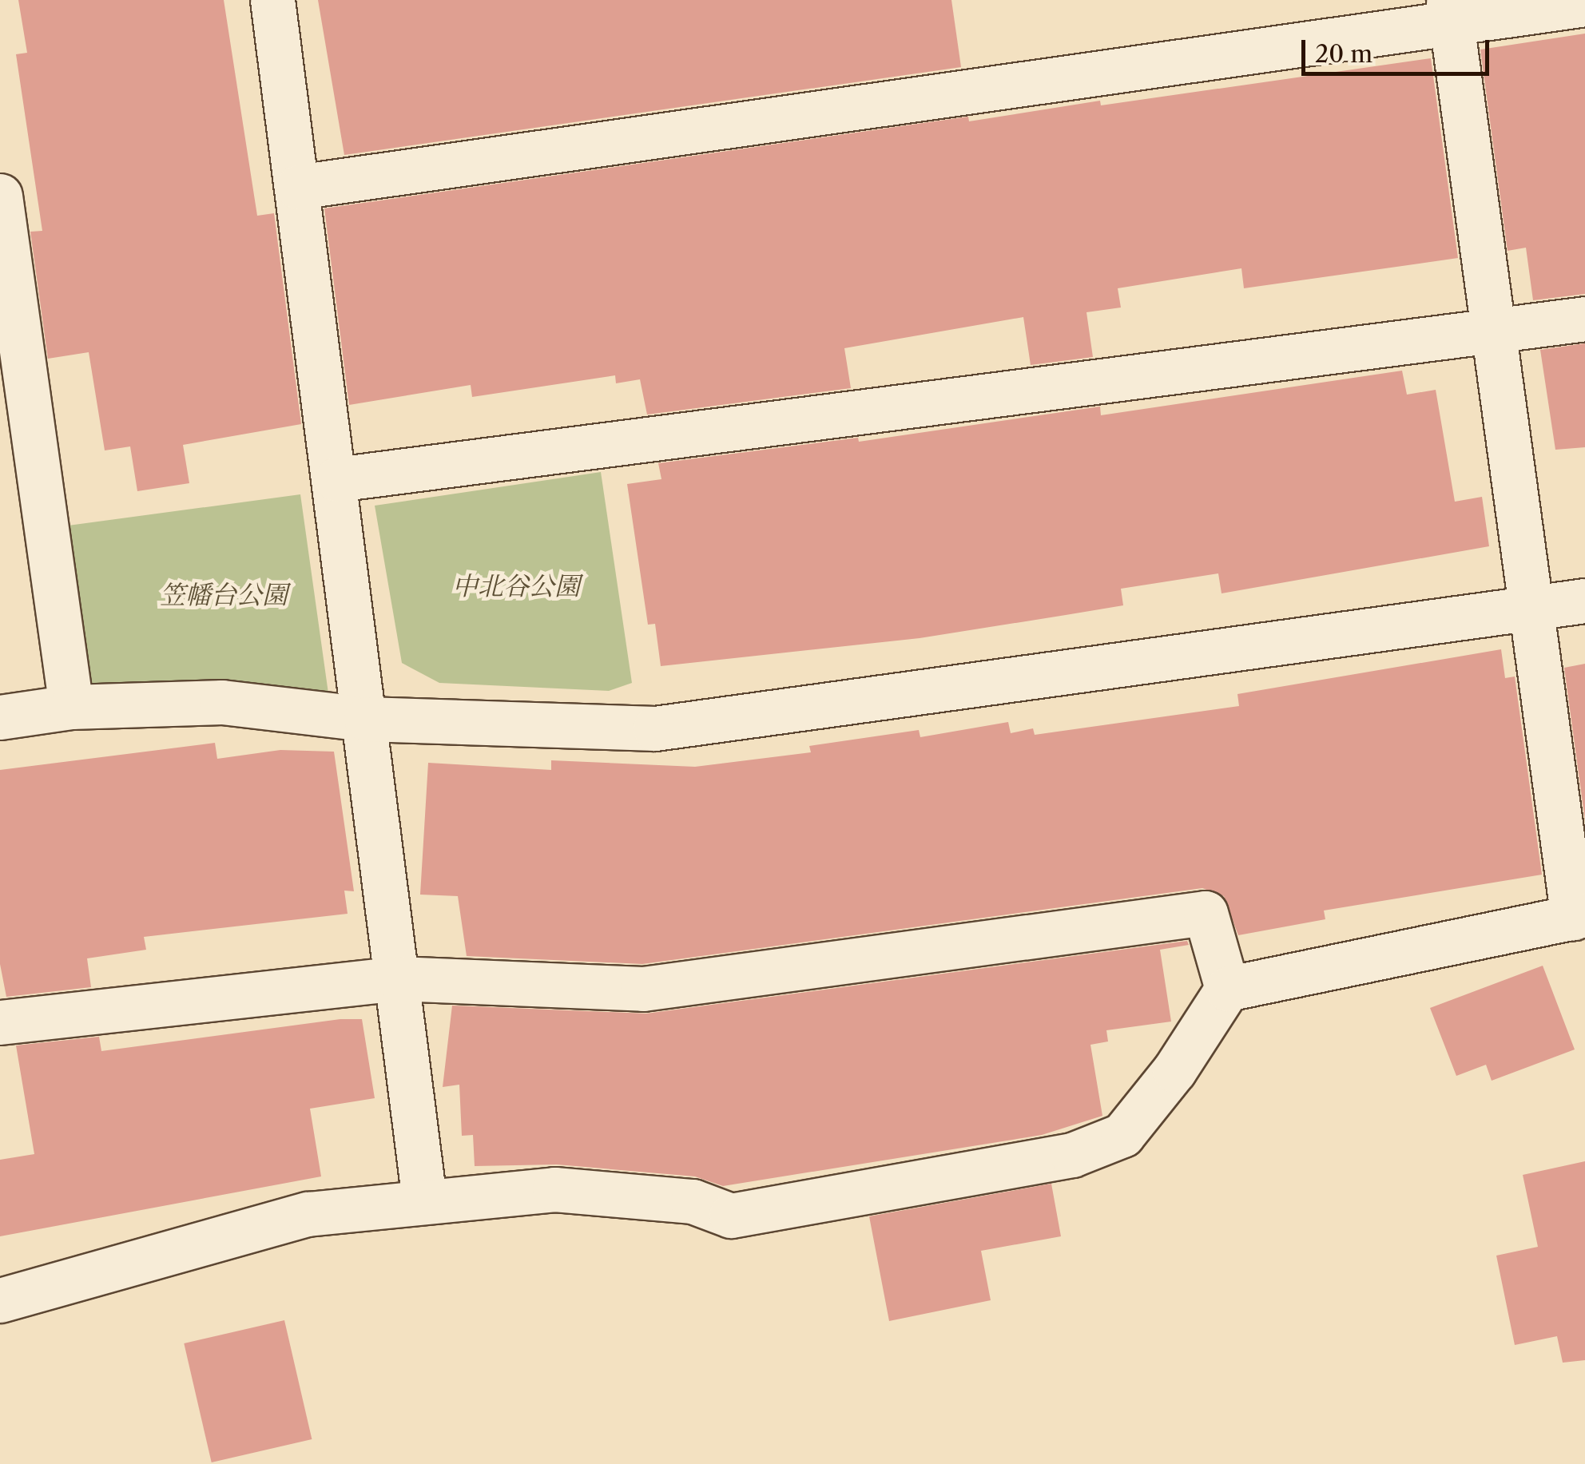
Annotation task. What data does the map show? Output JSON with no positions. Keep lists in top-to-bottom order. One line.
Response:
{"parks":["中北谷公園","笠幡台公園"],"scale_bar":"20 m"}
